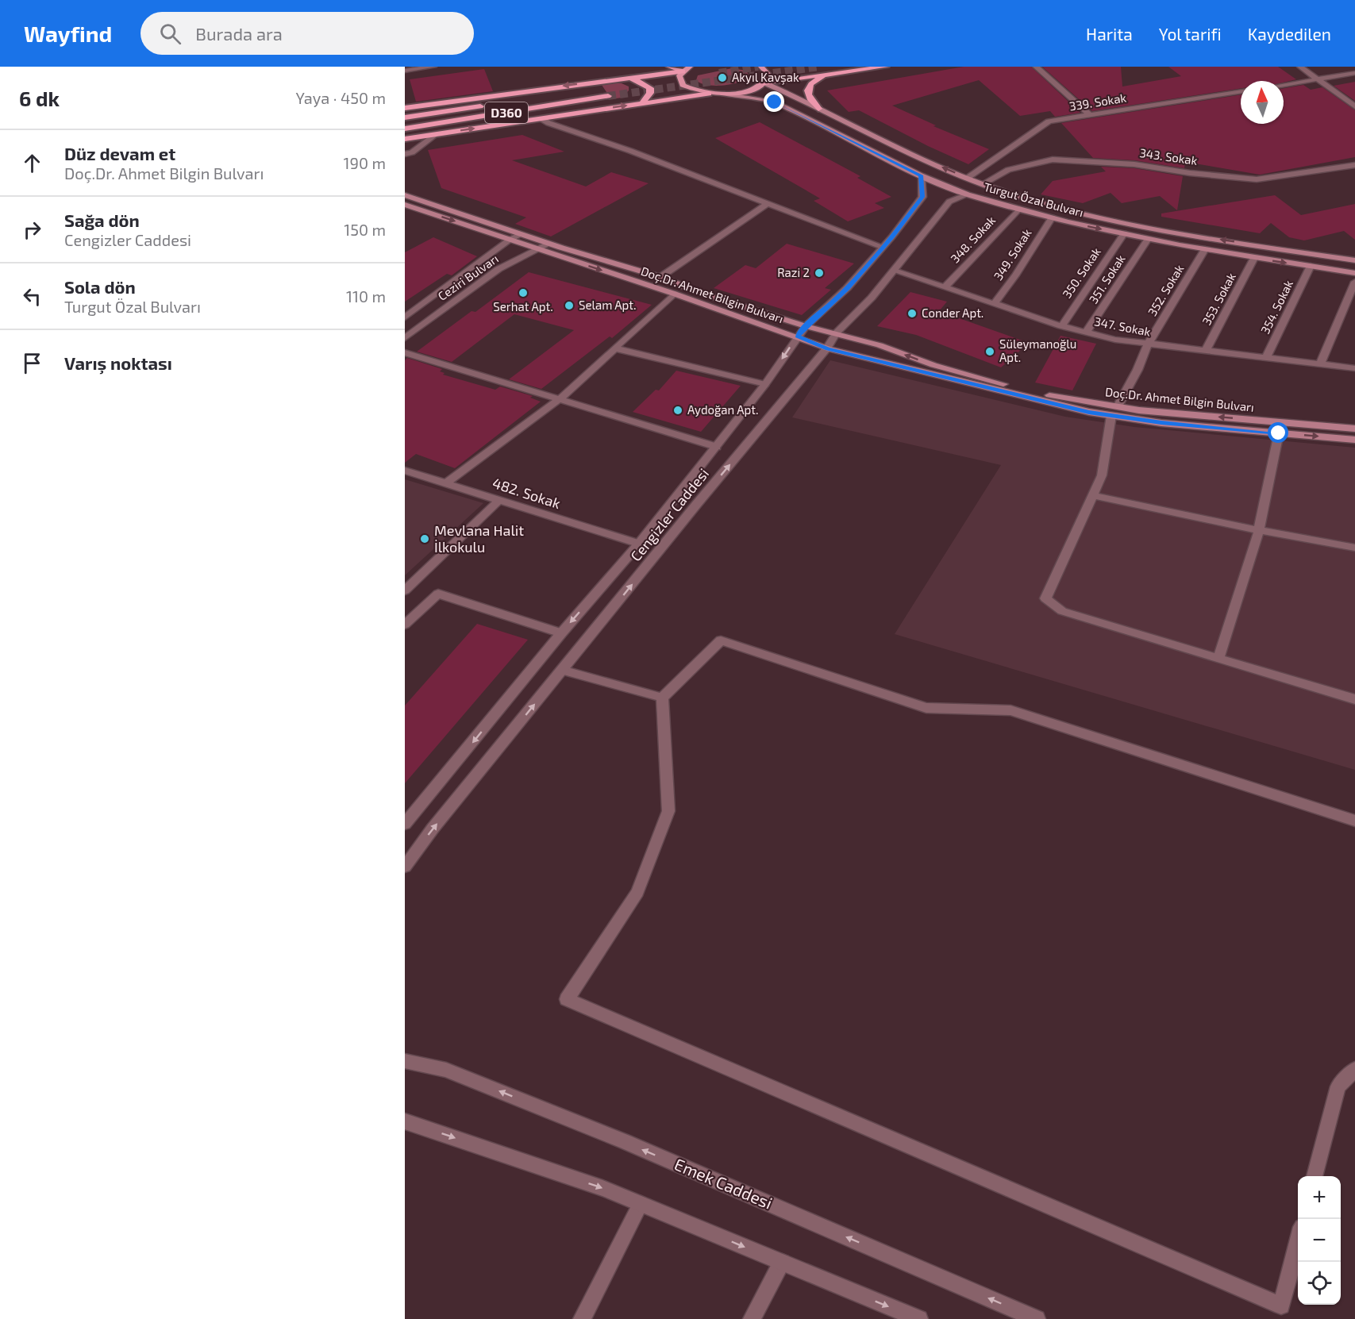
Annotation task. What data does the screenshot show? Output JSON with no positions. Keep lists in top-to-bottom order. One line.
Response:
{"streets":{"highway":["D360"],"main road":["Turgut Özal Bulvarı","Doç.Dr. Ahmet Bilgin Bulvarı"],"street":["339. Sokak","343. Sokak","348. Sokak","349. Sokak","350. Sokak","Ceziri Bulvarı","351. Sokak","352. Sokak","353. Sokak","354. Sokak","347. Sokak","482. Sokak","Cengizler Caddesi","Emek Caddesi"]},"crossings":[["339. Sokak","Turgut Özal Bulvarı"],["343. Sokak","Turgut Özal Bulvarı"],["Turgut Özal Bulvarı","348. Sokak"],["Turgut Özal Bulvarı","349. Sokak"],["Turgut Özal Bulvarı","350. Sokak"],["Turgut Özal Bulvarı","351. Sokak"],["Turgut Özal Bulvarı","352. Sokak"],["Turgut Özal Bulvarı","353. Sokak"],["Turgut Özal Bulvarı","354. Sokak"],["Turgut Özal Bulvarı","Cengizler Caddesi"],["348. Sokak","347. Sokak"],["349. Sokak","347. Sokak"],["350. Sokak","347. Sokak"],["Ceziri Bulvarı","Doç.Dr. Ahmet Bilgin Bulvarı"],["351. Sokak","347. Sokak"],["352. Sokak","Doç.Dr. Ahmet Bilgin Bulvarı"],["352. Sokak","347. Sokak"],["Doç.Dr. Ahmet Bilgin Bulvarı","Cengizler Caddesi"],["353. Sokak","347. Sokak"],["354. Sokak","347. Sokak"],["347. Sokak","Cengizler Caddesi"],["482. Sokak","Cengizler Caddesi"]],"places":["Akyıl Kavşak","Razi 2","Serhat Apt.","Selam Apt.","Conder Apt.","Süleymanoğlu Apt.","Aydoğan Apt.","Mevlana Halit İlkokulu"],"north":"top","page":{"header":"Wayfind","search":"Burada ara","nav":["Harita","Yol tarifi","Kaydedilen"],"heading":["6 dk","Yaya · 450 m"],"list":[["Düz devam et","Doç.Dr. Ahmet Bilgin Bulvarı","190 m"],["Sağa dön","Cengizler Caddesi","150 m"],["Sola dön","Turgut Özal Bulvarı","110 m"],"Varış noktası"],"map_buttons":["+","−"]}}
